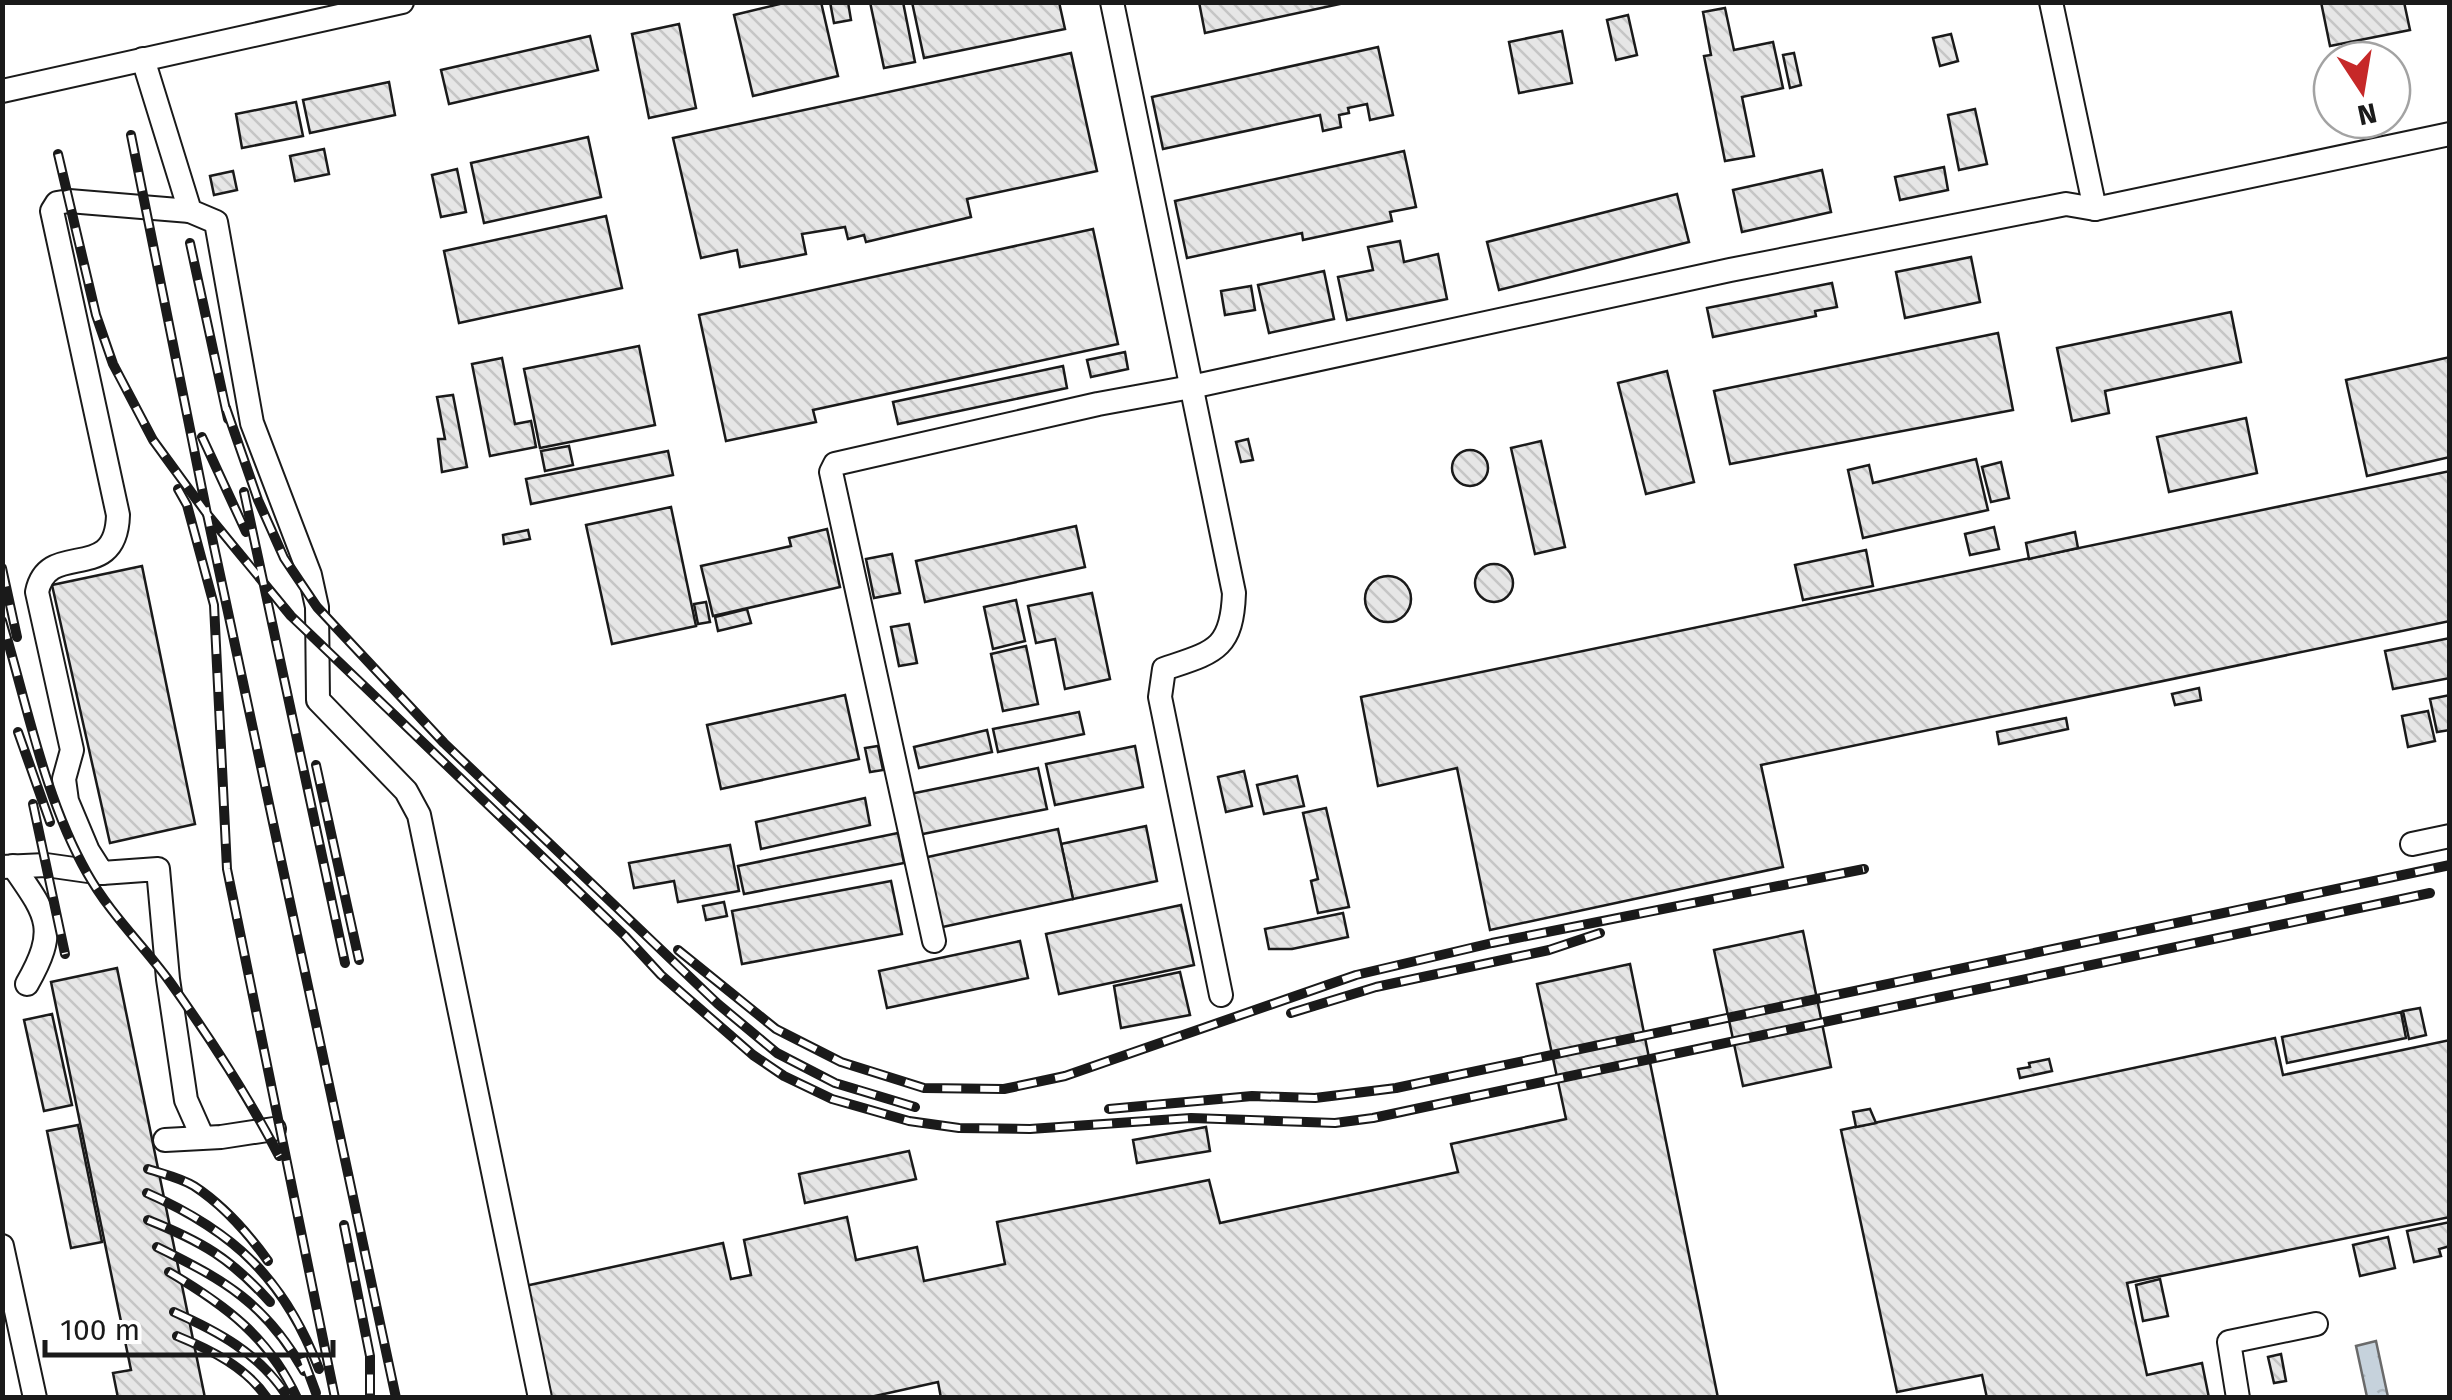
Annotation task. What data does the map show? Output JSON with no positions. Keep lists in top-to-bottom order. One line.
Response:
{"scale_bar":"100 m","north":"bottom"}
